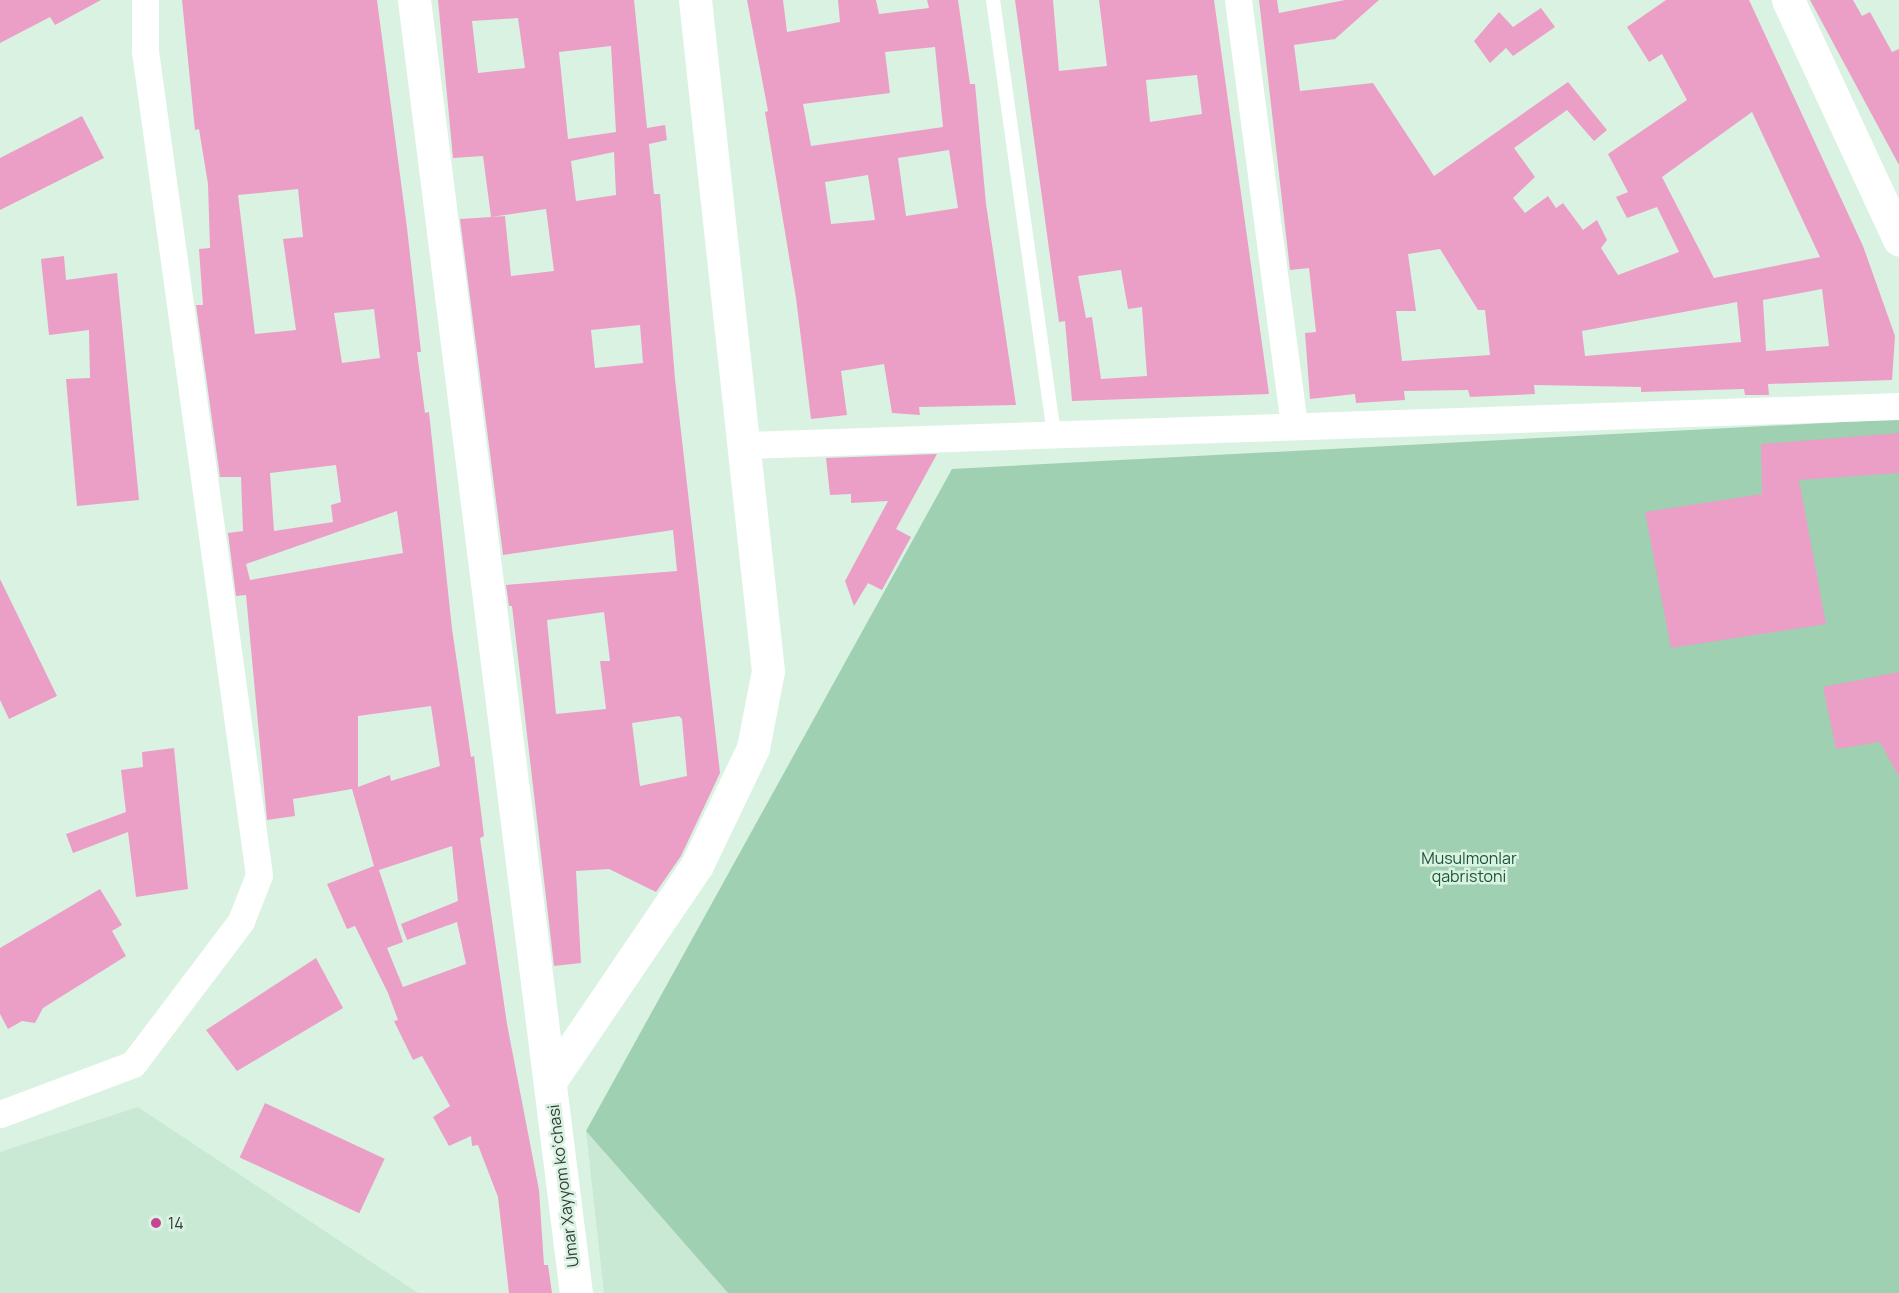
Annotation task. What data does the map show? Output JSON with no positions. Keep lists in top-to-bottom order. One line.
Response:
{"streets":{"street":["Umar Xayyom ko‘chasi"]},"parks":["Musulmonlar qabristoni"],"places":["14"]}
